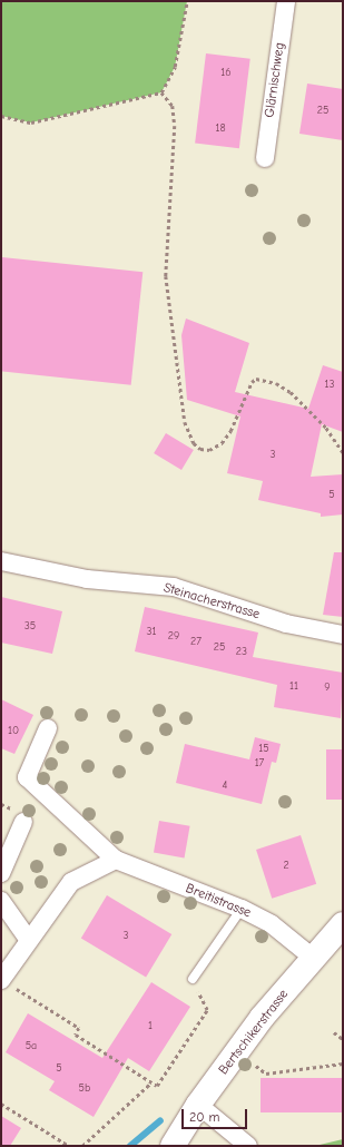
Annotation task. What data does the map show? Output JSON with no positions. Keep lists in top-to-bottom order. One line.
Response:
{"streets":{"street":["Glärnischweg","Steinacherstrasse","Breitistrasse","Bertschikerstrasse"]},"crossings":[["Breitistrasse","Bertschikerstrasse"]],"house_numbers":["16","25","18","13","3","5","35","31","29","27","25","23","11","9","10","15","17","4","2","3","1","5a","5","5b"],"scale_bar":"20 m"}
